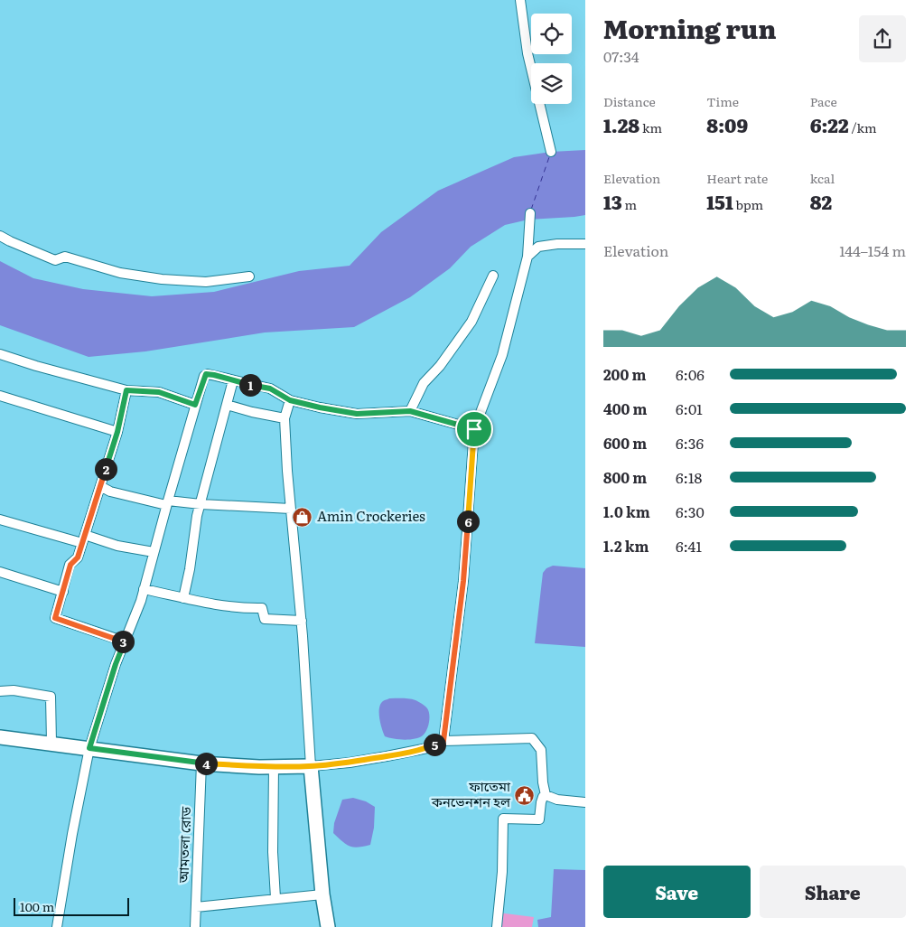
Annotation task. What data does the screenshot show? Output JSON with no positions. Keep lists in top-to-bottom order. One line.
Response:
{"streets":{"street":["আমতলা রোড"]},"places":{"shop":["Amin Crockeries"],"public building":["ফাতেমা কনভেনশন হল"]},"scale_bar":"100 m","page":{"heading":["Morning run","07:34"],"stats":[["Distance","1.28 km"],["Time","8:09"],["Pace","6:22 /km"],["Elevation","13 m"],["Heart rate","151 bpm"],["kcal","82"]],"chart":["Elevation","144–154 m"],"list":[{"name":"200 m","note":"6:06"},{"name":"400 m","note":"6:01"},{"name":"600 m","note":"6:36"},{"name":"800 m","note":"6:18"},{"name":"1.0 km","note":"6:30"},{"name":"1.2 km","note":"6:41"}],"pins":["1","2","6","3","5","4"],"buttons":["Save","Share"],"scale":"100 m"}}
